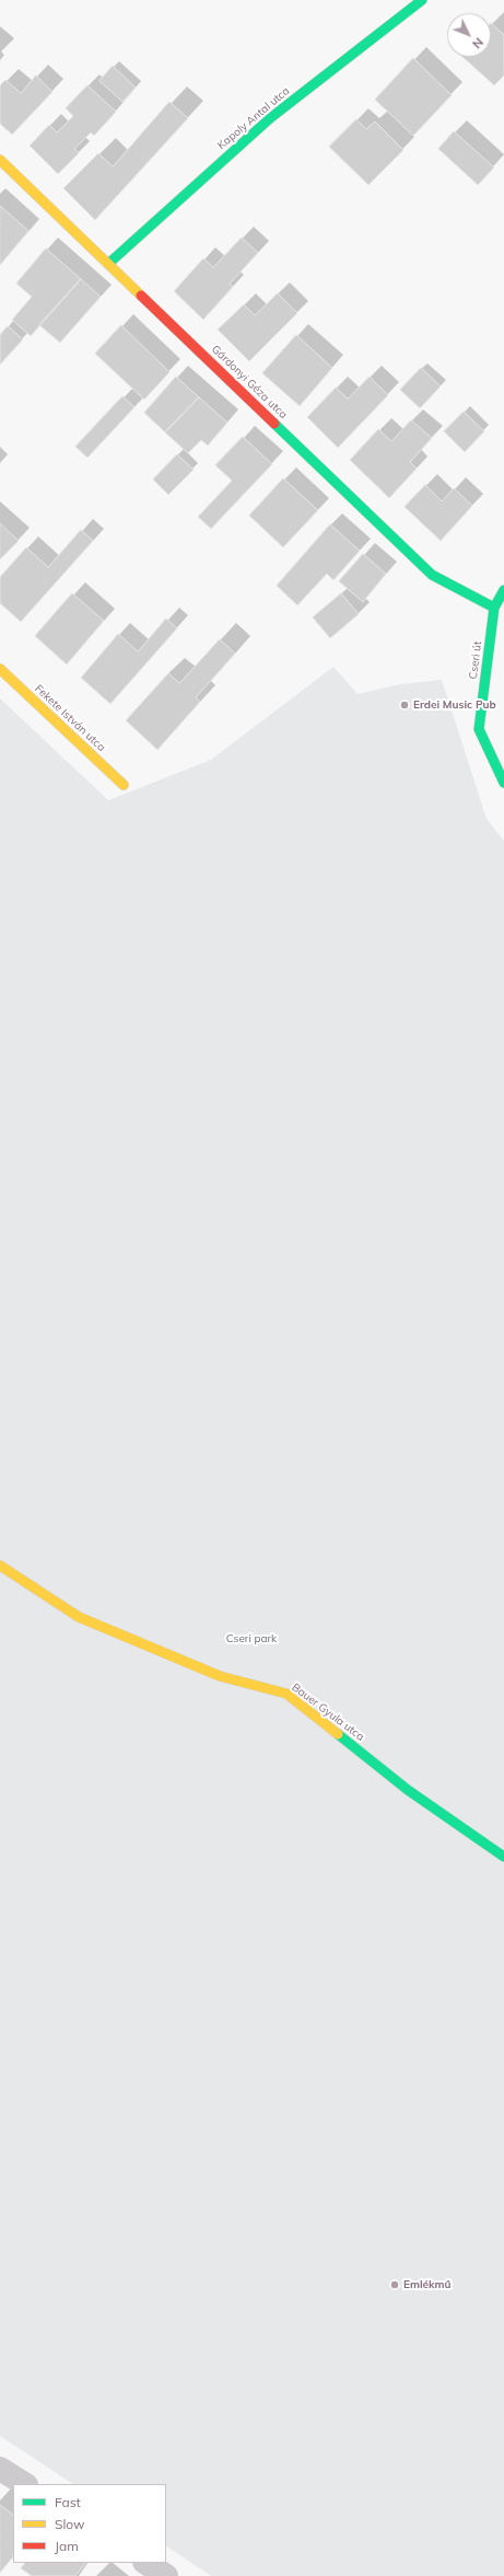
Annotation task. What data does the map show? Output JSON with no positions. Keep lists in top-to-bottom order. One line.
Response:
{"streets":{"street":["Kapoly Antal utca","Gárdonyi Géza utca","Cseri út","Fekete István utca","Bauer Gyula utca"]},"crossings":[["Kapoly Antal utca","Gárdonyi Géza utca"],["Gárdonyi Géza utca","Cseri út"]],"parks":["Cseri park"],"places":["Erdei Music Pub","Emlékmű"],"legend":["Fast","Slow","Jam"],"north":"bottom right"}
